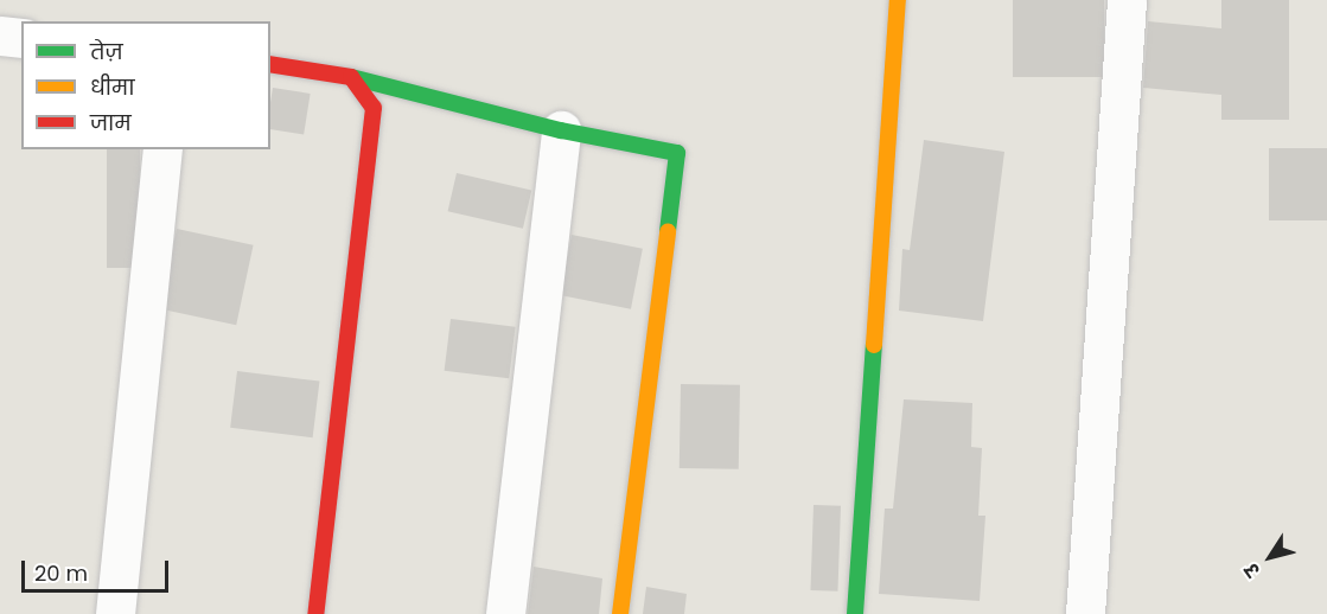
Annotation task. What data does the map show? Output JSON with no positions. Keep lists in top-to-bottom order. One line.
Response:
{"legend":["तेज़","धीमा","जाम"],"scale_bar":"20 m","north":"bottom left"}
